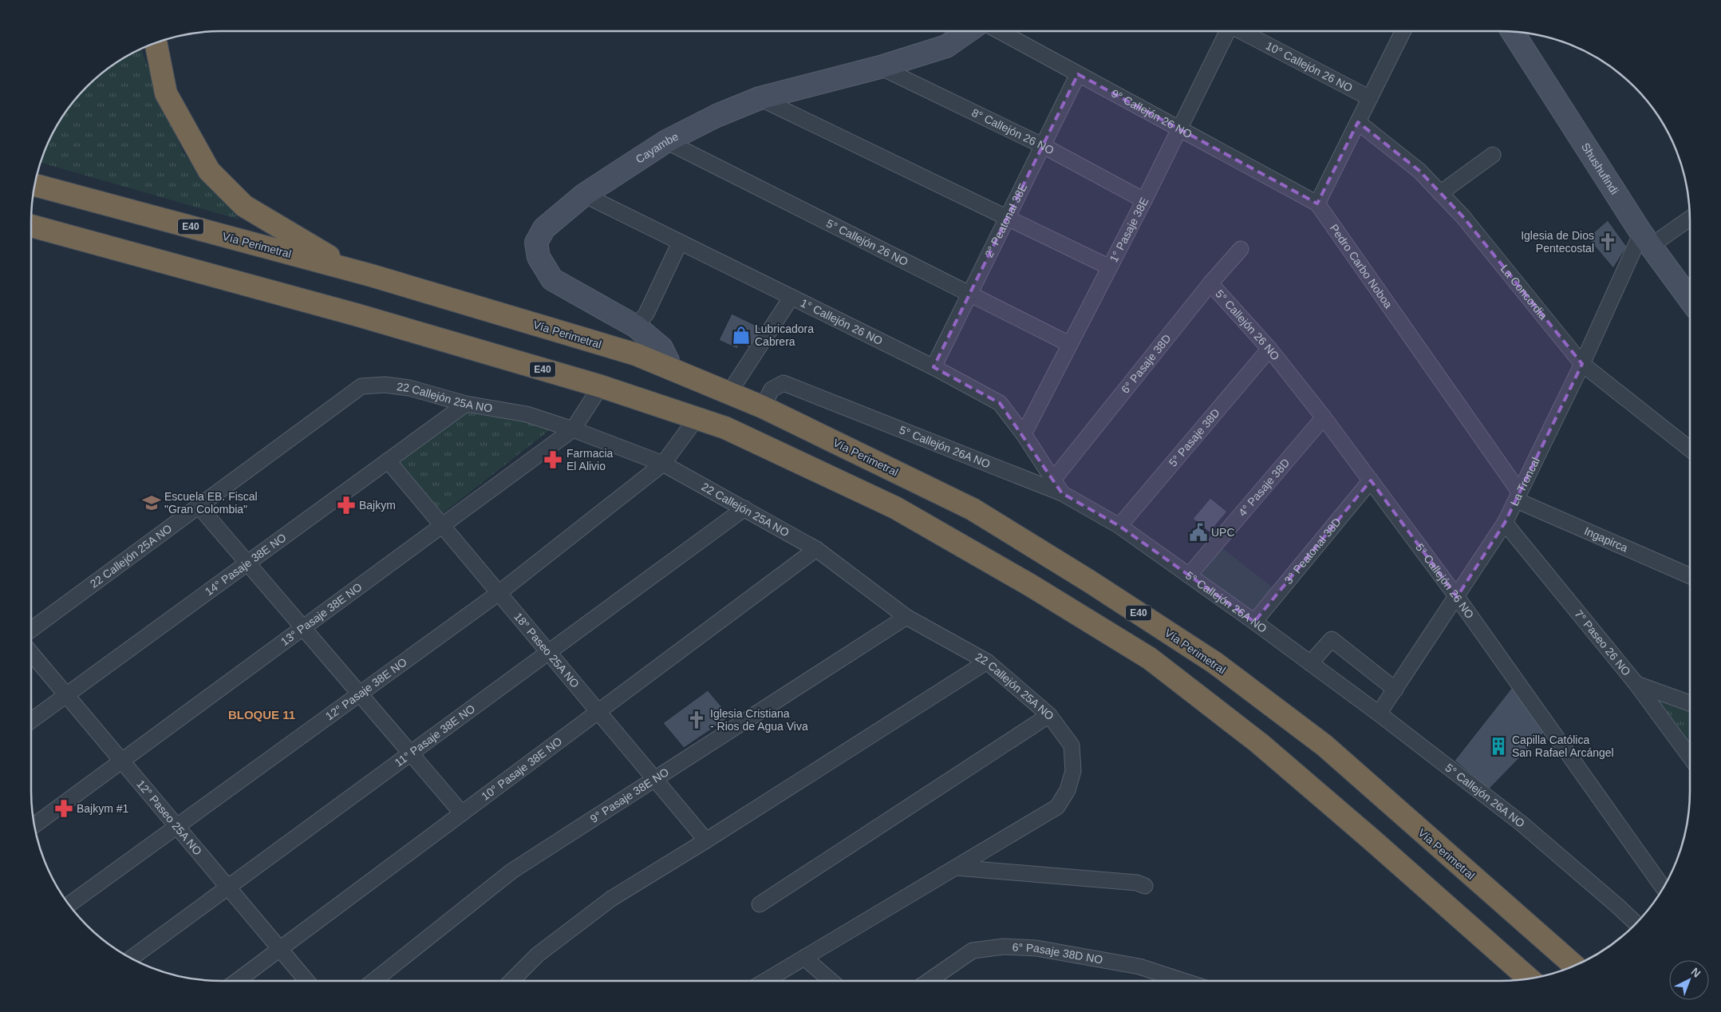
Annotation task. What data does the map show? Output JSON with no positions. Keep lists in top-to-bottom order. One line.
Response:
{"streets":{"highway":["E40","Vía Perimetral"],"street":["10° Callejón 26 NO","9° Callejón 26 NO","8° Callejón 26 NO","Cayambe","Shushufindi","2° Peatonal 38E","1° Pasaje 38E","5° Callejón 26 NO","Pedro Carbo Noboa","La Concordia","1° Callejón 26 NO","6° Pasaje 38D","22 Callejón 25A NO","5° Pasaje 38D","5° Callejón 26A NO","La Troncal","4° Pasaje 38D","Ingapirca","3° Peatonal 38D","14° Pasaje 38E NO","13° Pasaje 38E NO","7° Paseo 26 NO","18° Paseo 25A NO","12° Pasaje 38E NO","11° Pasaje 38E NO","10° Pasaje 38E NO","9° Pasaje 38E NO","12° Paseo 25A NO","6° Pasaje 38D NO"]},"crossings":[["9° Callejón 26 NO","2° Peatonal 38E"],["9° Callejón 26 NO","1° Pasaje 38E"],["9° Callejón 26 NO","Pedro Carbo Noboa"],["8° Callejón 26 NO","Cayambe"],["8° Callejón 26 NO","2° Peatonal 38E"],["8° Callejón 26 NO","1° Pasaje 38E"],["Cayambe","5° Callejón 26 NO"],["Cayambe","Vía Perimetral"],["Cayambe","1° Callejón 26 NO"],["Shushufindi","La Troncal"],["2° Peatonal 38E","5° Callejón 26 NO"],["2° Peatonal 38E","1° Callejón 26 NO"],["E40","13° Pasaje 38E NO"],["E40","12° Pasaje 38E NO"],["1° Pasaje 38E","5° Callejón 26 NO"],["1° Pasaje 38E","1° Callejón 26 NO"],["5° Callejón 26 NO","6° Pasaje 38D"],["5° Callejón 26 NO","5° Pasaje 38D"],["5° Callejón 26 NO","La Troncal"],["5° Callejón 26 NO","4° Pasaje 38D"],["5° Callejón 26 NO","3° Peatonal 38D"],["Vía Perimetral","5° Callejón 26A NO"],["Pedro Carbo Noboa","La Troncal"],["Pedro Carbo Noboa","Ingapirca"],["La Concordia","La Troncal"],["1° Callejón 26 NO","6° Pasaje 38D"],["1° Callejón 26 NO","5° Callejón 26A NO"],["22 Callejón 25A NO","14° Pasaje 38E NO"],["22 Callejón 25A NO","13° Pasaje 38E NO"],["22 Callejón 25A NO","12° Pasaje 38E NO"],["22 Callejón 25A NO","11° Pasaje 38E NO"],["22 Callejón 25A NO","10° Pasaje 38E NO"],["22 Callejón 25A NO","9° Pasaje 38E NO"],["5° Pasaje 38D","5° Callejón 26A NO"],["5° Callejón 26A NO","La Troncal"],["5° Callejón 26A NO","4° Pasaje 38D"],["5° Callejón 26A NO","3° Peatonal 38D"],["La Troncal","Ingapirca"],["La Troncal","7° Paseo 26 NO"],["14° Pasaje 38E NO","18° Paseo 25A NO"],["14° Pasaje 38E NO","12° Paseo 25A NO"],["13° Pasaje 38E NO","18° Paseo 25A NO"],["13° Pasaje 38E NO","12° Paseo 25A NO"],["18° Paseo 25A NO","12° Pasaje 38E NO"],["18° Paseo 25A NO","11° Pasaje 38E NO"],["18° Paseo 25A NO","10° Pasaje 38E NO"],["18° Paseo 25A NO","9° Pasaje 38E NO"],["12° Pasaje 38E NO","12° Paseo 25A NO"],["11° Pasaje 38E NO","12° Paseo 25A NO"],["10° Pasaje 38E NO","12° Paseo 25A NO"]],"districts":["BLOQUE 11"],"places":{"church":["Iglesia de Dios Pentecostal","Iglesia Cristiana - Rios de Agua Viva"],"shop":["Lubricadora Cabrera"],"pharmacy":["Farmacia El Alivio","Bajkym","Bajkym #1"],"school or university":["Escuela EB. Fiscal \"Gran Colombia\""],"public building":["UPC"],"building":["Capilla Católica San Rafael Arcángel"]},"north":"top right"}
